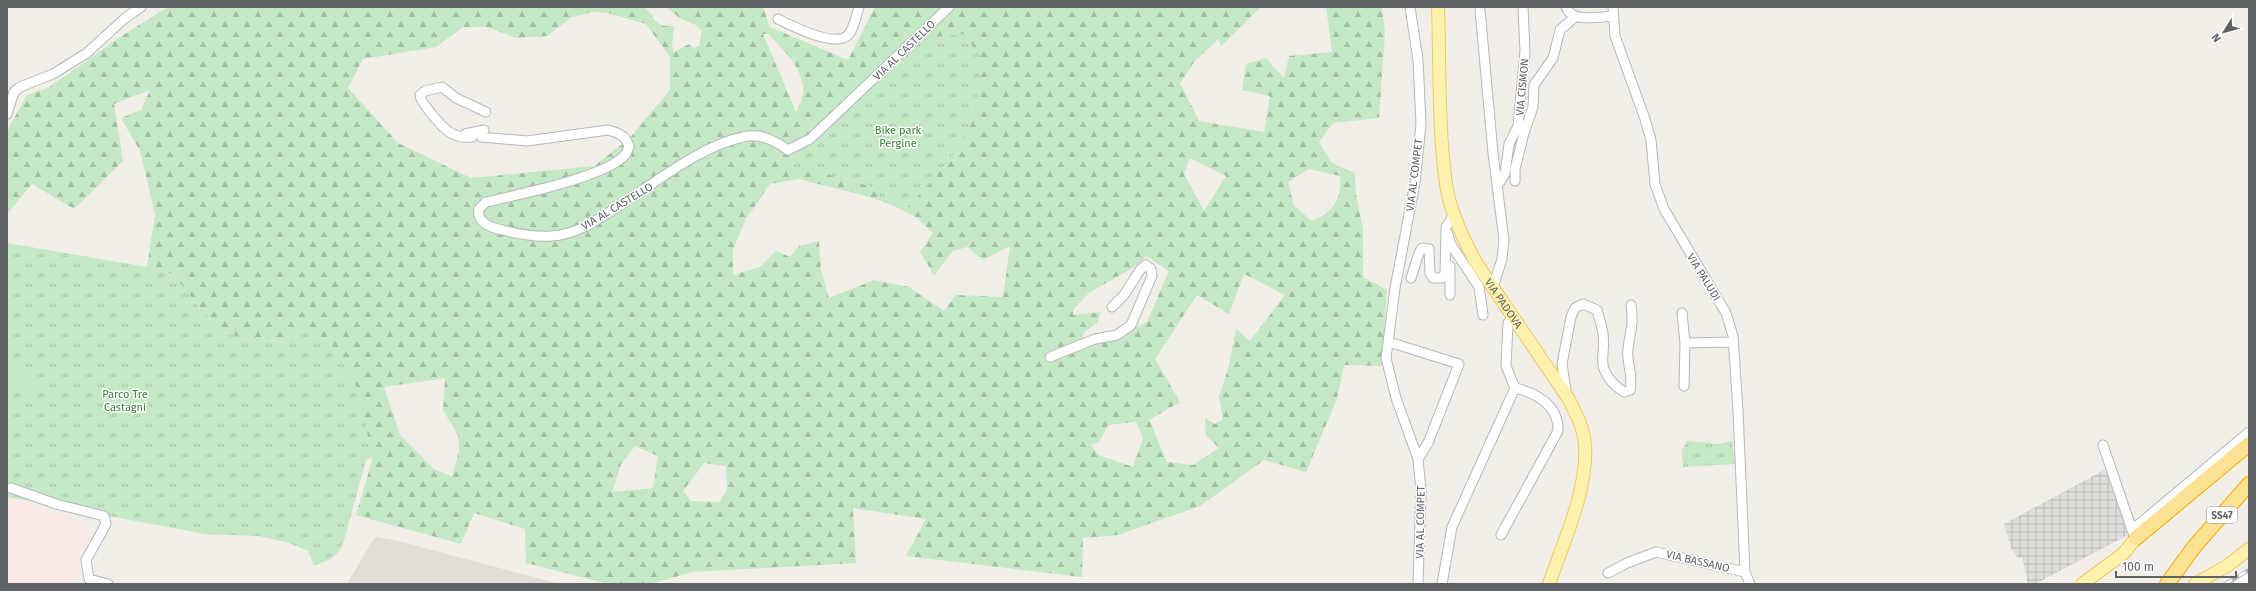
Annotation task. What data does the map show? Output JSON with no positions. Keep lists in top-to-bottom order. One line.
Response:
{"streets":{"highway":["SS47"],"main road":["VIA PADOVA"],"street":["VIA AL CASTELLO","VIA CISMON","VIA AL COMPET","VIA PALUDI","VIA BASSANO"]},"crossings":[["VIA PALUDI","VIA BASSANO"]],"parks":["Bike park Pergine","Parco Tre Castagni"],"scale_bar":"100 m","north":"bottom left"}
